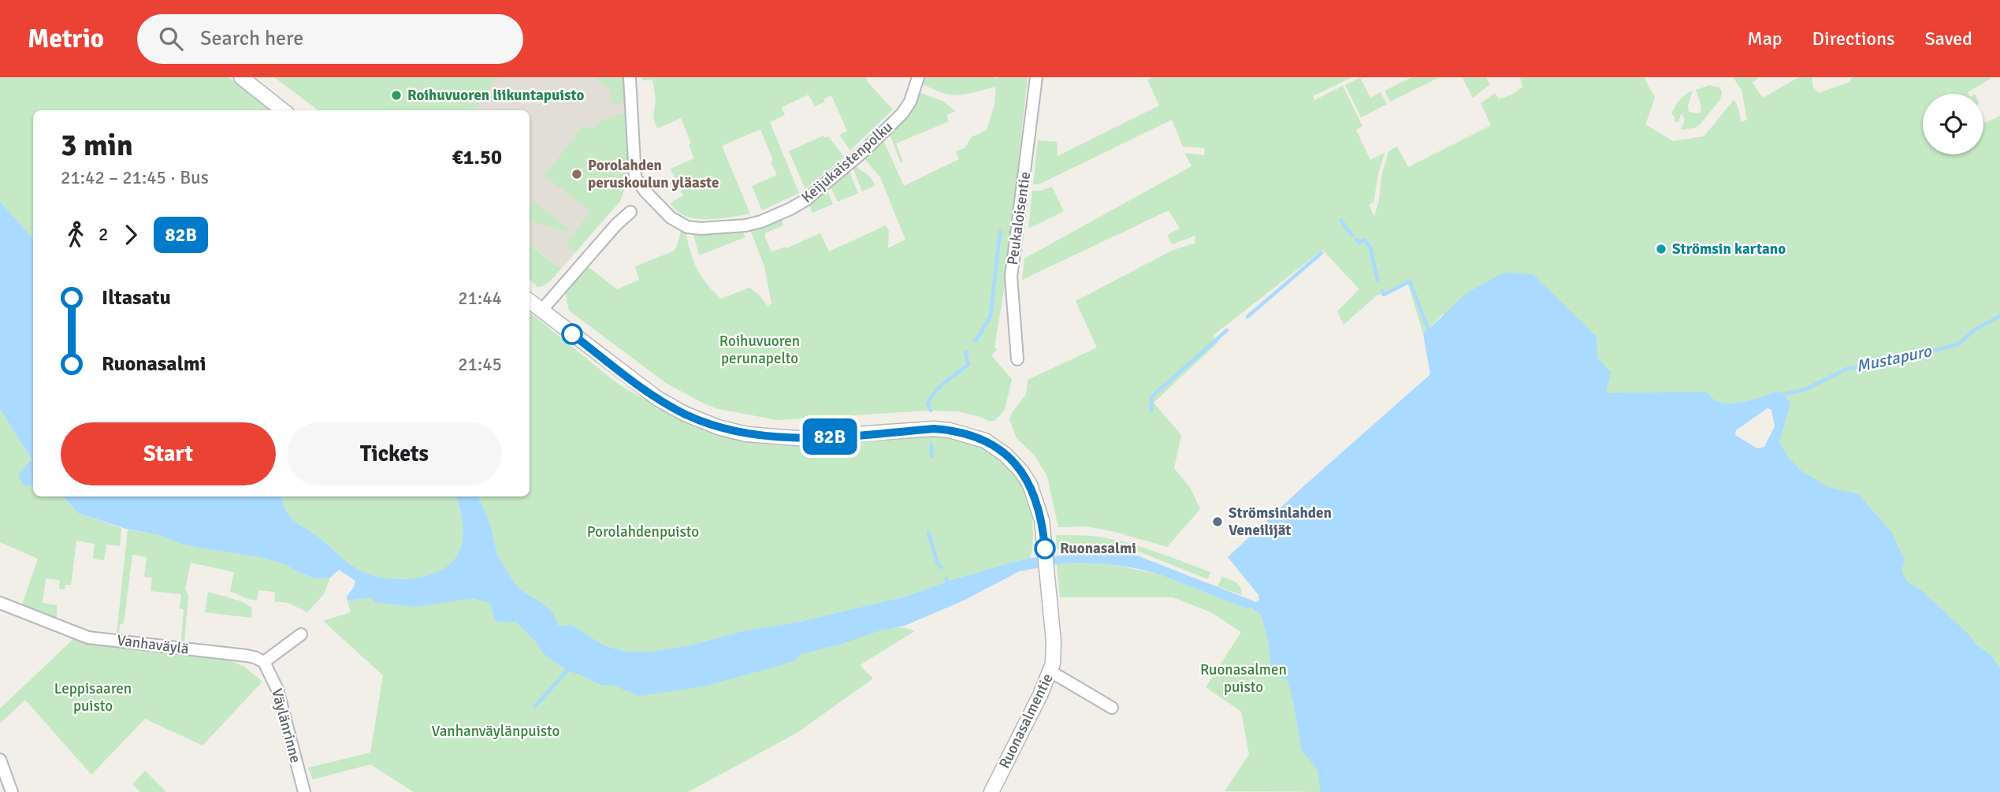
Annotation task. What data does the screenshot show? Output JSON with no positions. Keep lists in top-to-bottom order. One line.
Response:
{"streets":{"street":["Keijukaistenpolku","Peukaloisentie","Vanhaväylä","Ruonasalmentie","Väylänrinne"]},"crossings":[["Vanhaväylä","Väylänrinne"]],"water":["Mustapuro"],"parks":["Roihuvuoren perunapelto","Porolahdenpuisto","Ruonasalmen puisto","Leppisaaren puisto","Vanhanväylänpuisto"],"places":["Roihuvuoren liikuntapuisto","Porolahden peruskoulun yläaste","Strömsin kartano","Strömsinlahden Veneilijät","Ruonasalmi"],"lines":["bus line 82B"],"page":{"header":"Metrio","search":"Search here","nav":["Map","Directions","Saved"],"on_map":"82B","heading":["3 min","21:42 – 21:45 · Bus","€1.50"],"legs":["2","82B"],"list":[{"name":"Iltasatu","value":"21:44"},{"name":"Ruonasalmi","value":"21:45"}],"buttons":["Start","Tickets"]}}
